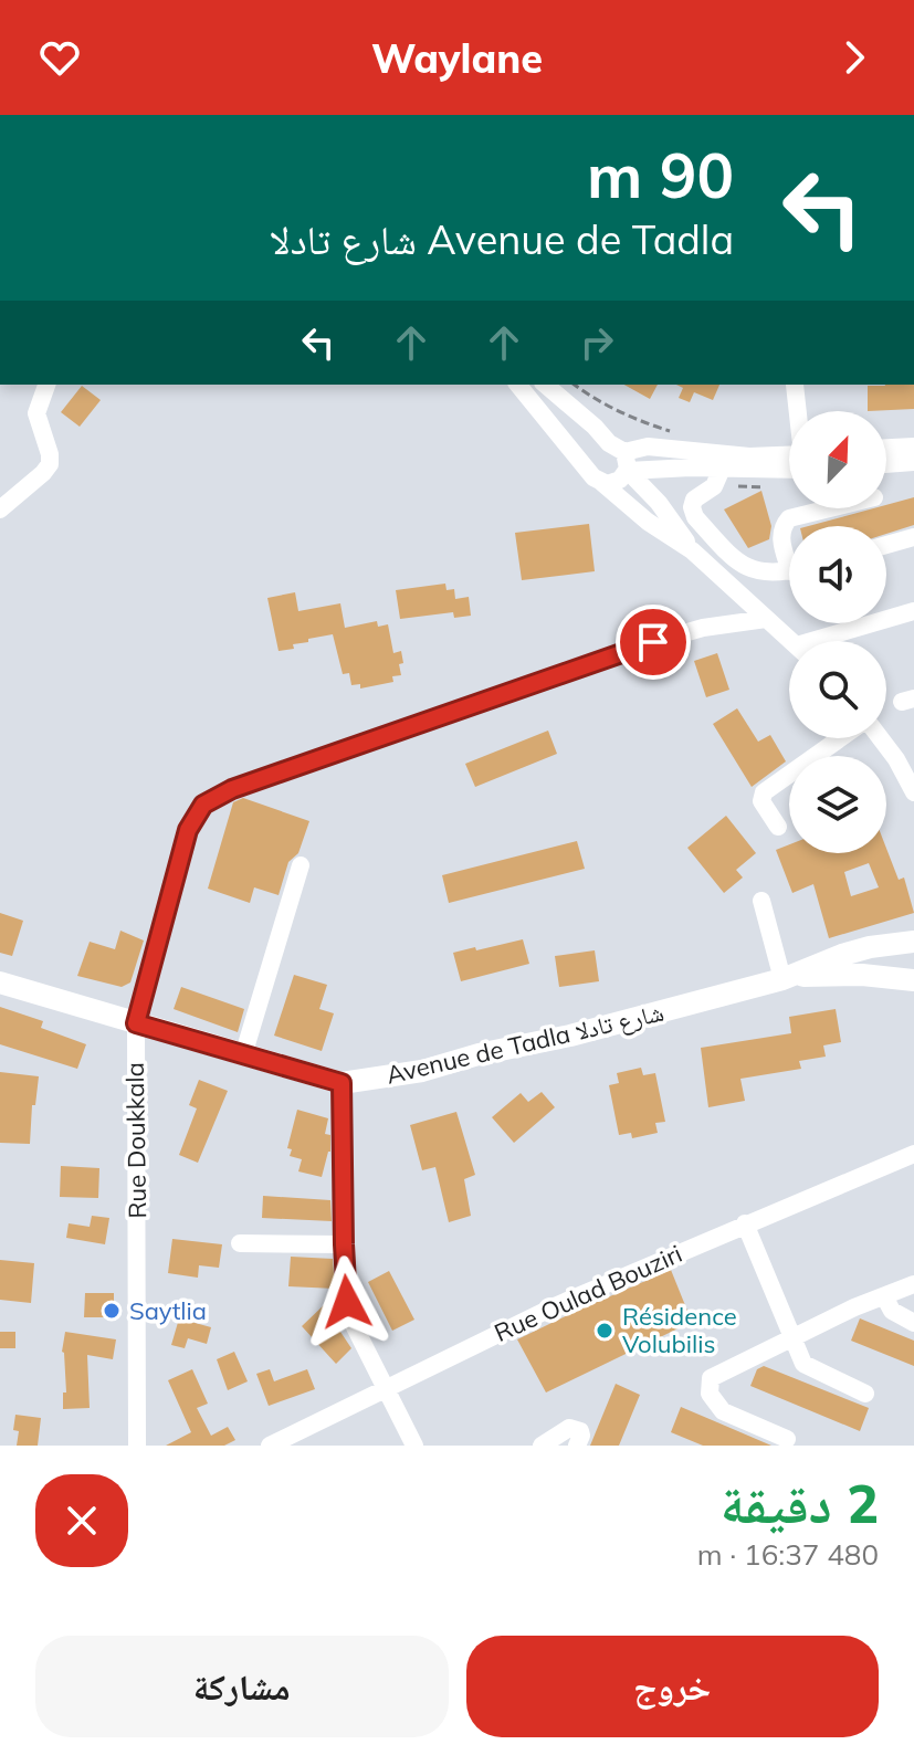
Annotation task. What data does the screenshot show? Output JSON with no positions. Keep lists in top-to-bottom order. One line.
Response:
{"streets":{"main road":["Avenue de Tadla شارع تادلا"],"street":["Rue Doukkala","Rue Oulad Bouziri"]},"crossings":[["Avenue de Tadla شارع تادلا","Rue Doukkala"]],"places":["Saytlia","Résidence Volubilis"],"north":"top right","page":{"header":"Waylane","turn":["90 m","Avenue de Tadla شارع تادلا"],"heading":["2 دقيقة","480 m · 16:37"],"buttons":["خروج","مشاركة"]}}
